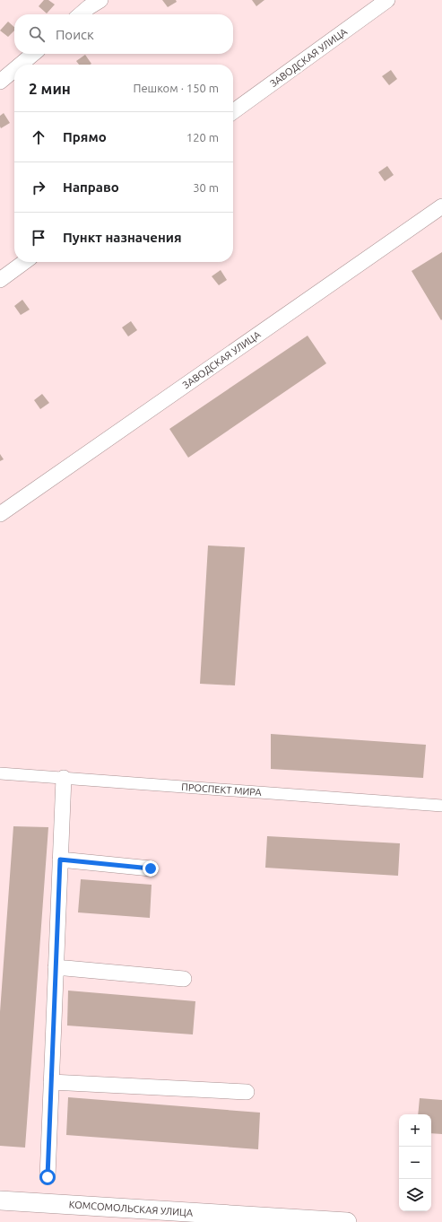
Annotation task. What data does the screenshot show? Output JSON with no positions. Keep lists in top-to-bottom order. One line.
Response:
{"streets":{"street":["ЗАВОДСКАЯ УЛИЦА","ПРОСПЕКТ МИРА","КОМСОМОЛЬСКАЯ УЛИЦА"]},"page":{"search":"Поиск","heading":["2 мин","Пешком · 150 m"],"list":[["Прямо","120 m"],["Направо","30 m"],"Пункт назначения"],"map_buttons":["+","−"]}}
